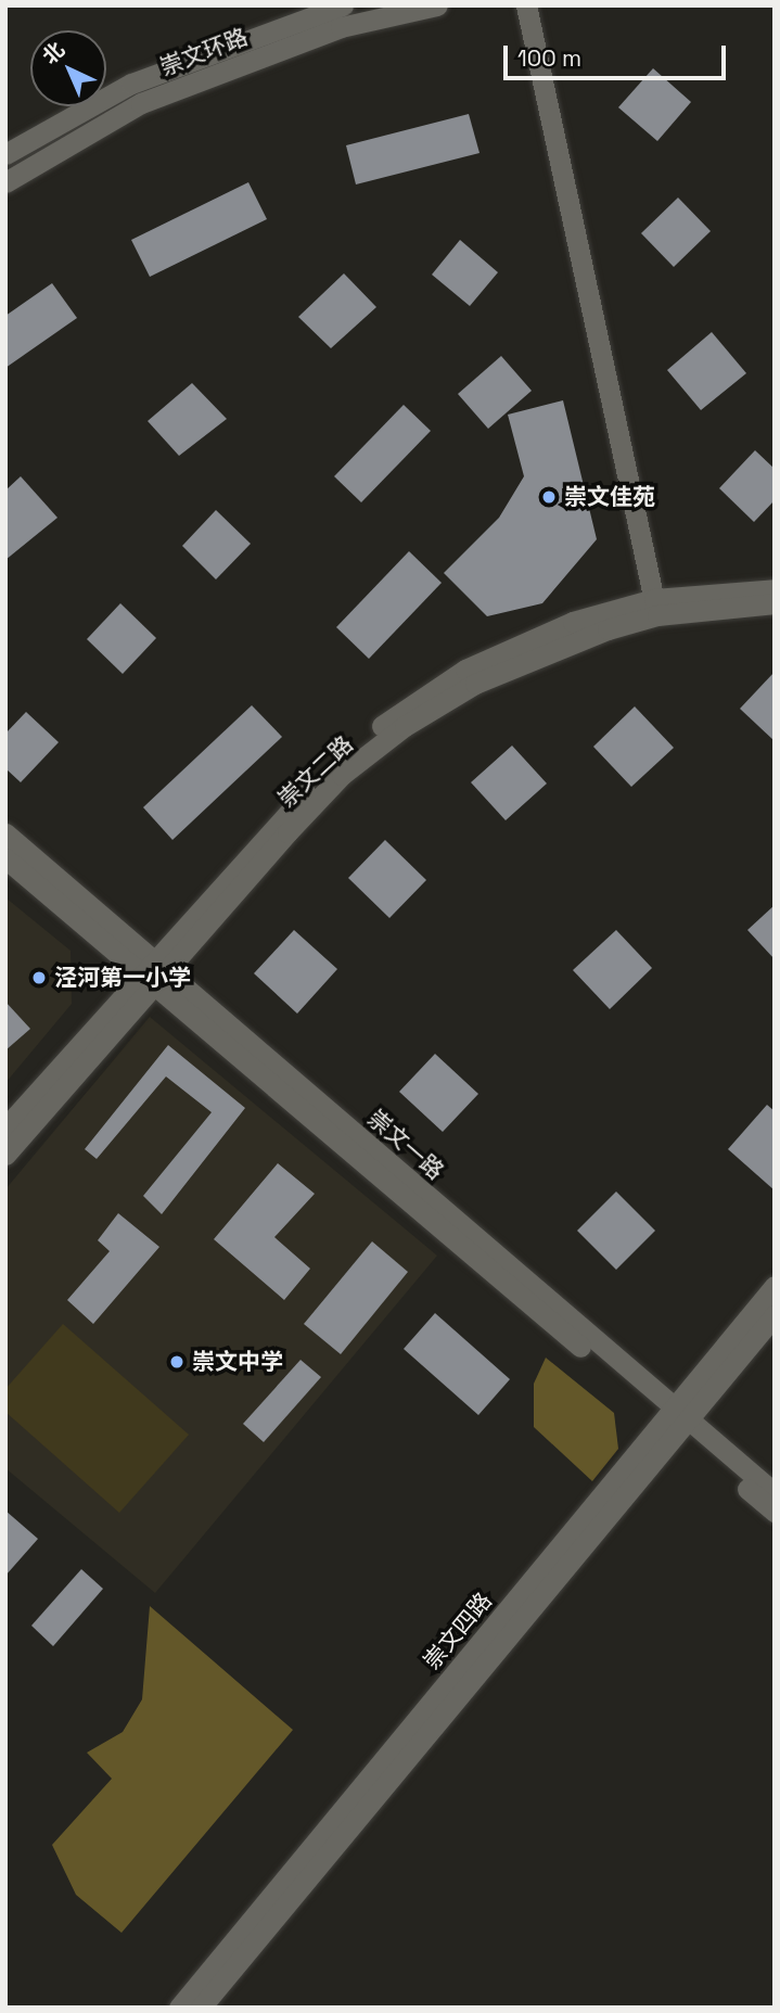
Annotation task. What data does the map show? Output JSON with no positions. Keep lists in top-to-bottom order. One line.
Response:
{"streets":{"street":["崇文环路","崇文二路","崇文一路","崇文四路"]},"crossings":[["崇文二路","崇文一路"],["崇文一路","崇文四路"]],"places":["崇文佳苑","泾河第一小学","崇文中学"],"scale_bar":"100 m","north":"top left"}
